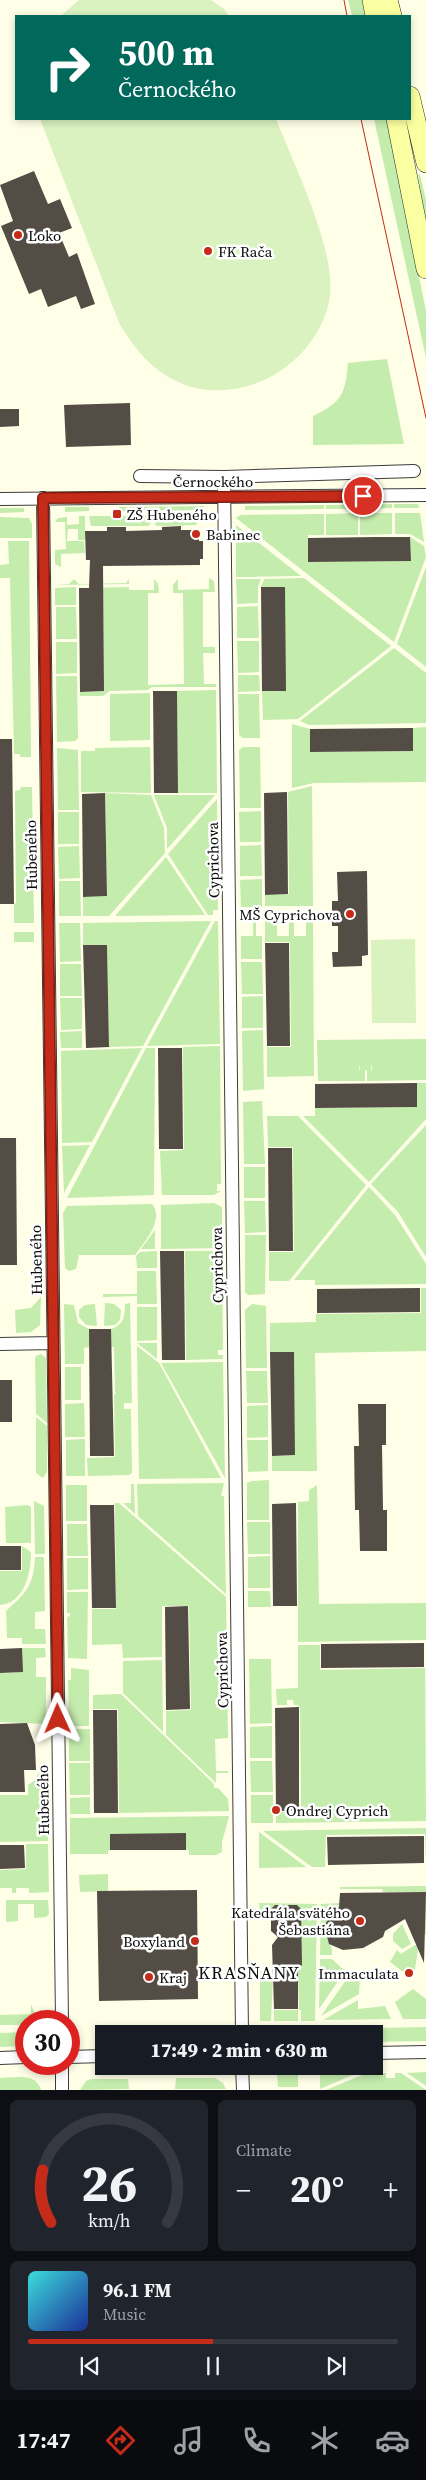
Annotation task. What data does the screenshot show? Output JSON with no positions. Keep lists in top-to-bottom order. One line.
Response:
{"streets":{"street":["Černockého","Hubeného","Cyprichova"]},"crossings":[["Černockého","Hubeného"],["Černockého","Cyprichova"]],"districts":["KRASŇANY"],"places":{"other":["Loko","FK Rača","Babinec","MŠ Cyprichova","Ondrej Cyprich","Katedrála svätého Šebastiána","Boxyland","Immaculata","Kraj"],"transit":["ZŠ Hubeného"]},"page":{"turn":["500 m","Černockého"],"limit":"30","trip":"17:49 · 2 min · 630 m","tile":"Climate","heat":["−","20°","+"],"song":["96.1 FM","Music"],"tabs":"17:47","gauge":["26","km/h"]}}
